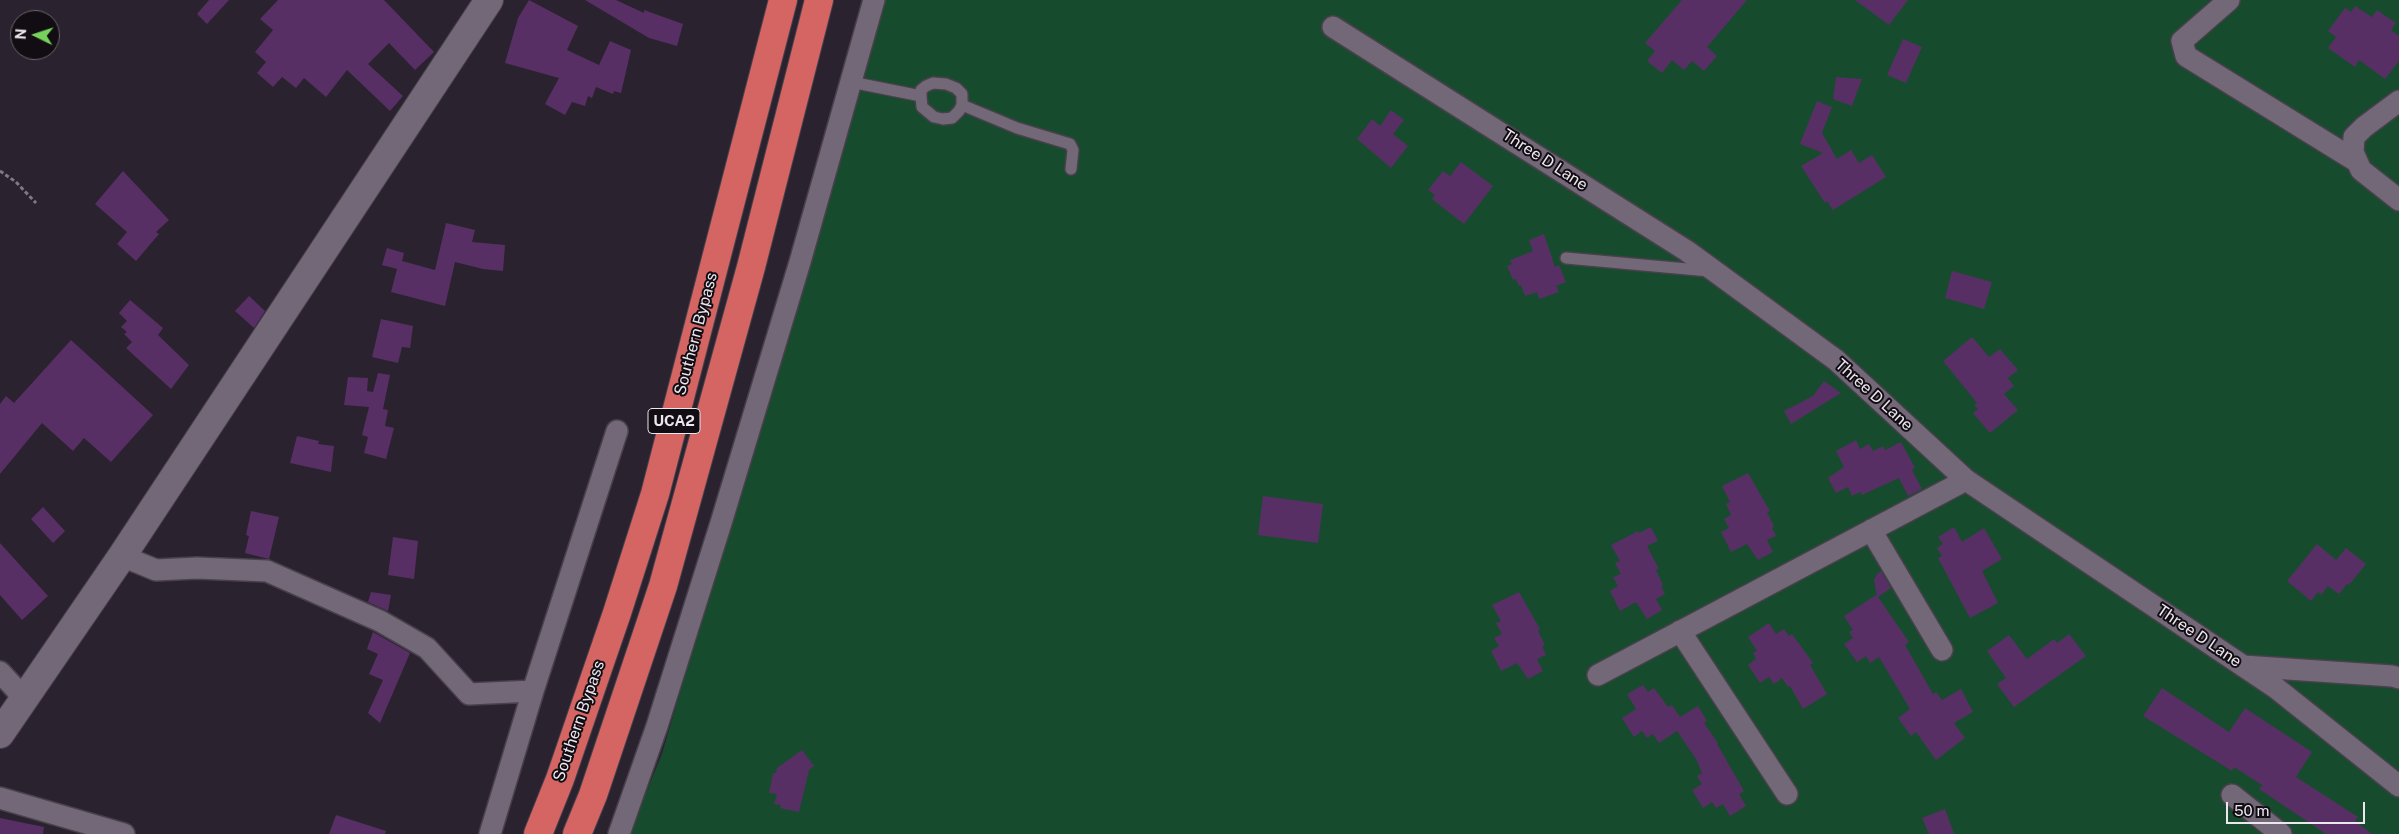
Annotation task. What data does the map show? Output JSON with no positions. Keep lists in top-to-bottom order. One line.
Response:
{"streets":{"highway":["Southern Bypass","UCA2"],"street":["Three D Lane"]},"scale_bar":"50 m","north":"left"}
